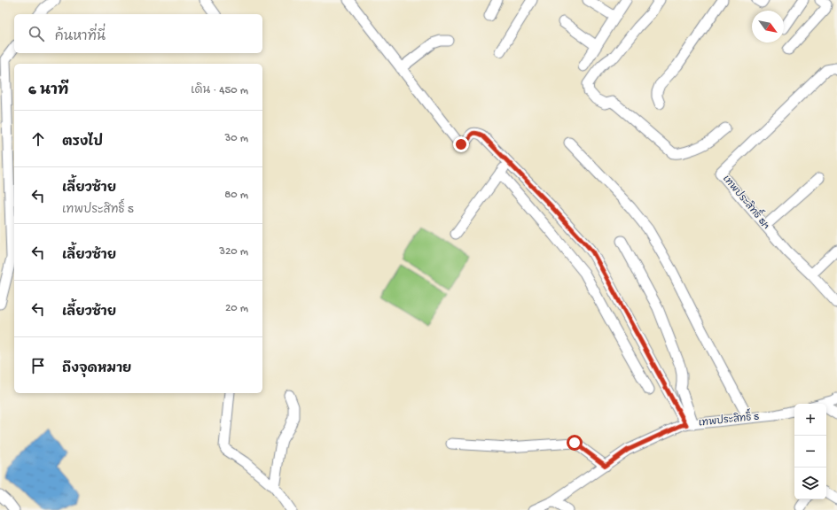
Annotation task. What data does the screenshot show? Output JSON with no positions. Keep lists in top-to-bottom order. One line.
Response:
{"streets":{"street":["เทพประสิทธิ์ 5/1","เทพประสิทธิ์ 5"]},"north":"bottom right","page":{"search":"ค้นหาที่นี่","heading":["6 นาที","เดิน · 450 m"],"list":[["ตรงไป","30 m"],["เลี้ยวซ้าย","เทพประสิทธิ์ 5","80 m"],["เลี้ยวซ้าย","320 m"],["เลี้ยวซ้าย","20 m"],"ถึงจุดหมาย"],"map_buttons":["+","−"]}}
